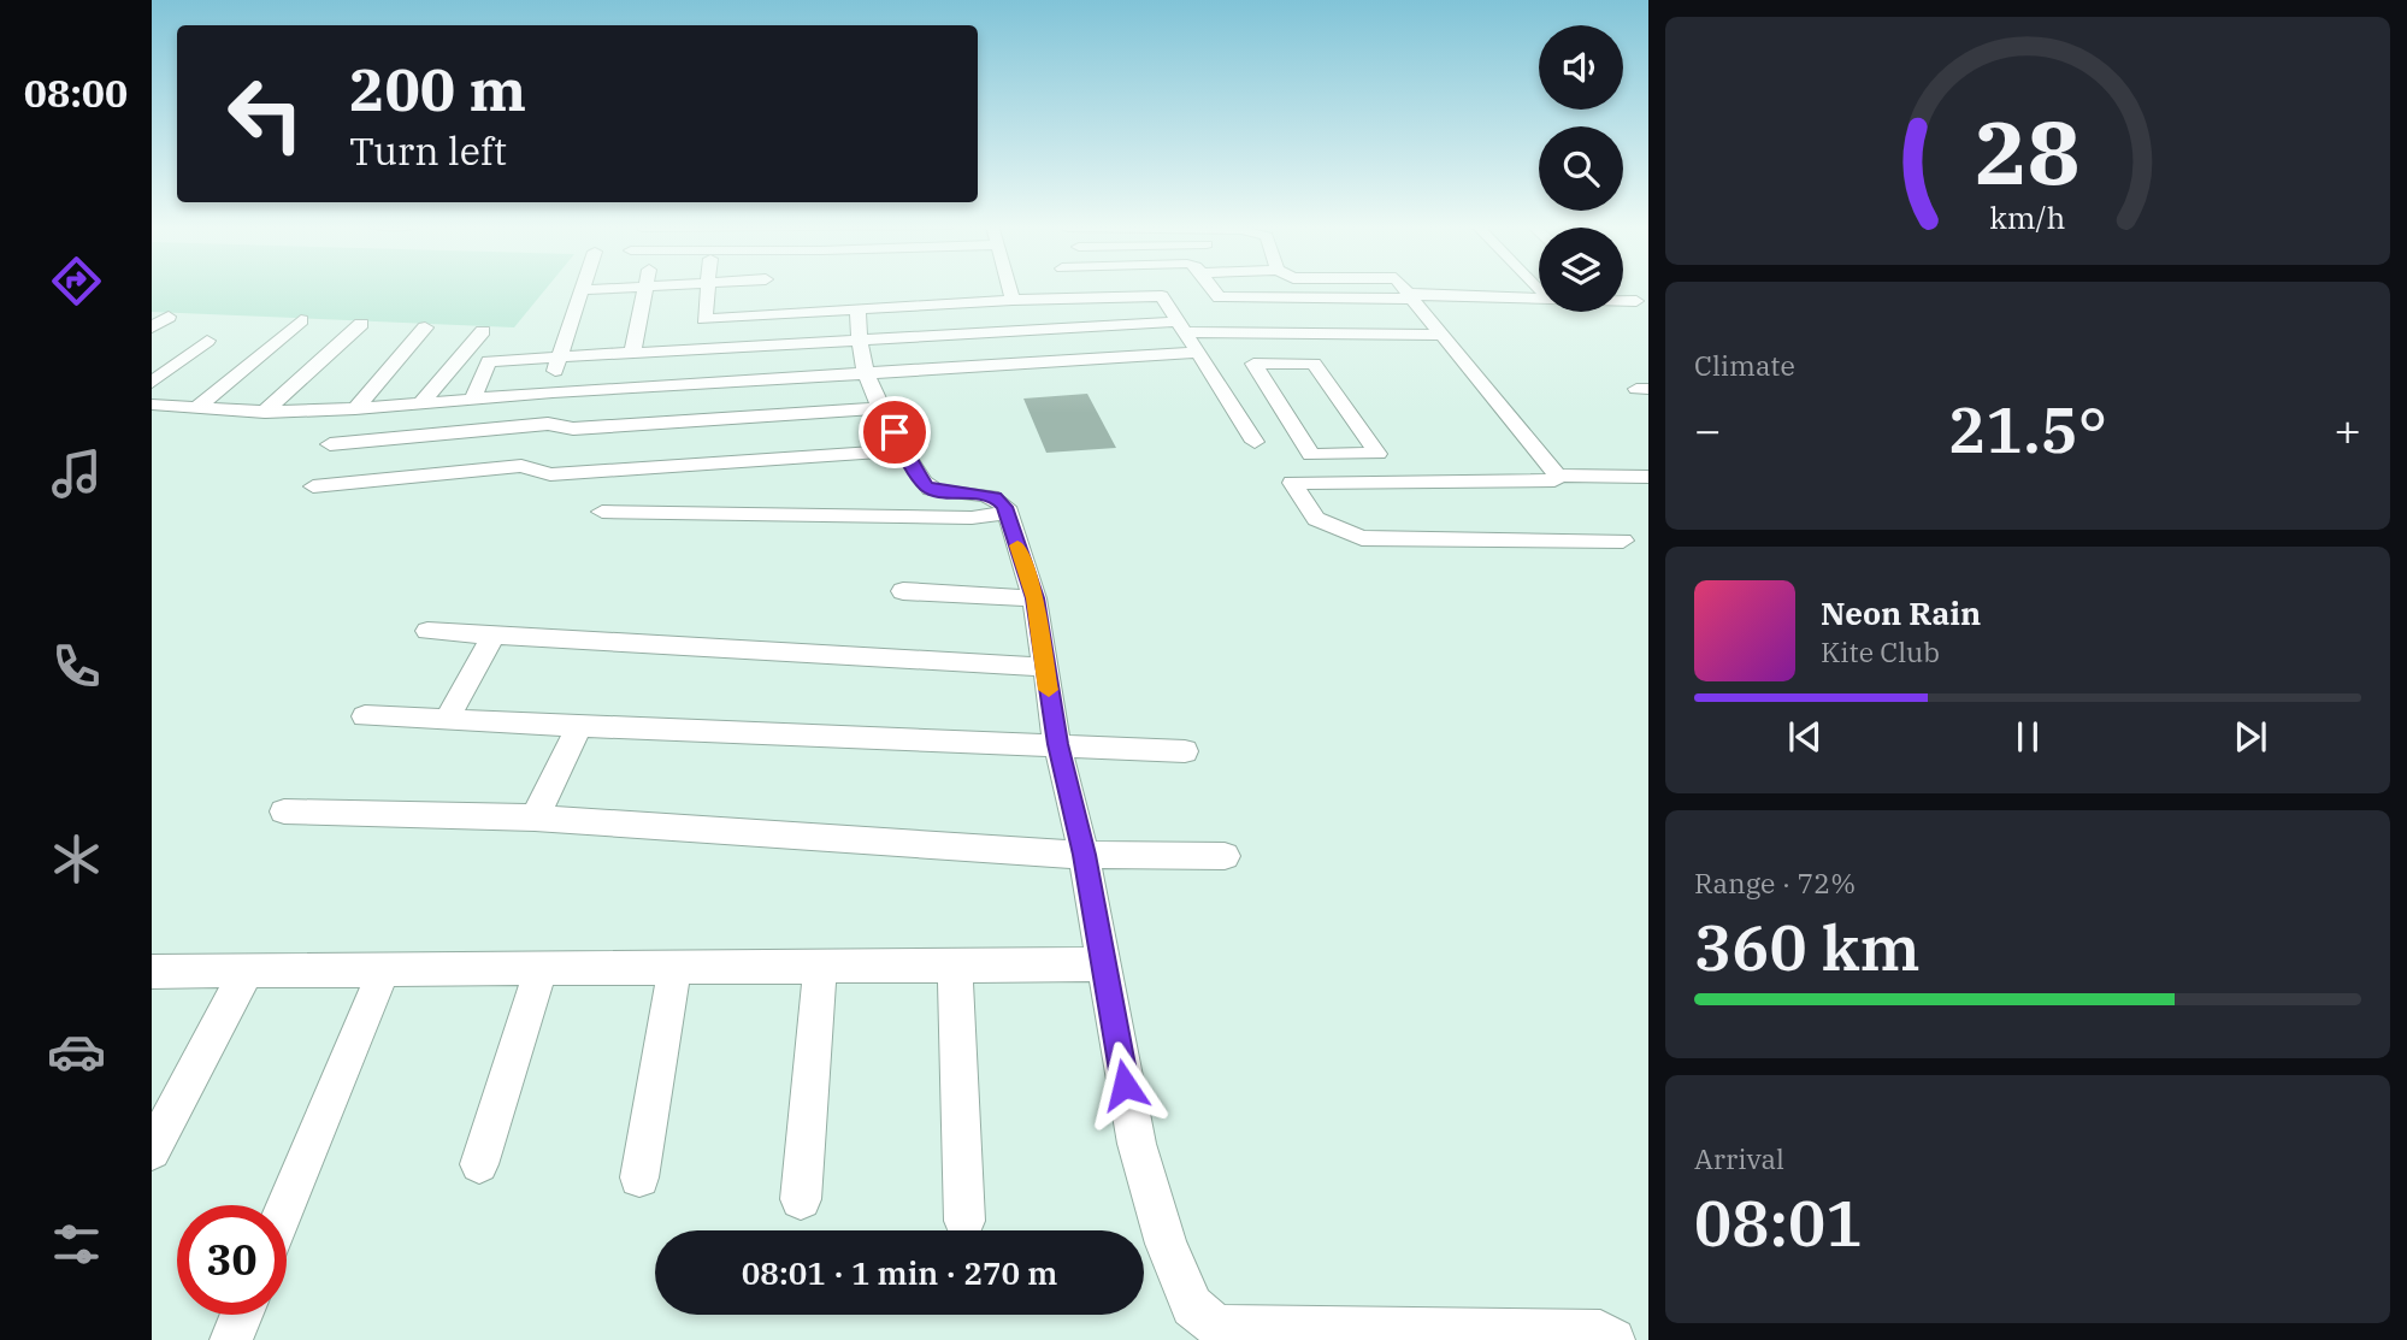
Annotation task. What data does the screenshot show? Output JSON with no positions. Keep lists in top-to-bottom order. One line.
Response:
{"page":{"tabs":"08:00","turn":["200 m","Turn left"],"tile":["Climate",["Range · 72%","360 km"],["Arrival","08:01"]],"heat":["−","21.5°","+"],"song":["Neon Rain","Kite Club"],"limit":"30","trip":"08:01 · 1 min · 270 m","gauge":["28","km/h"]}}
